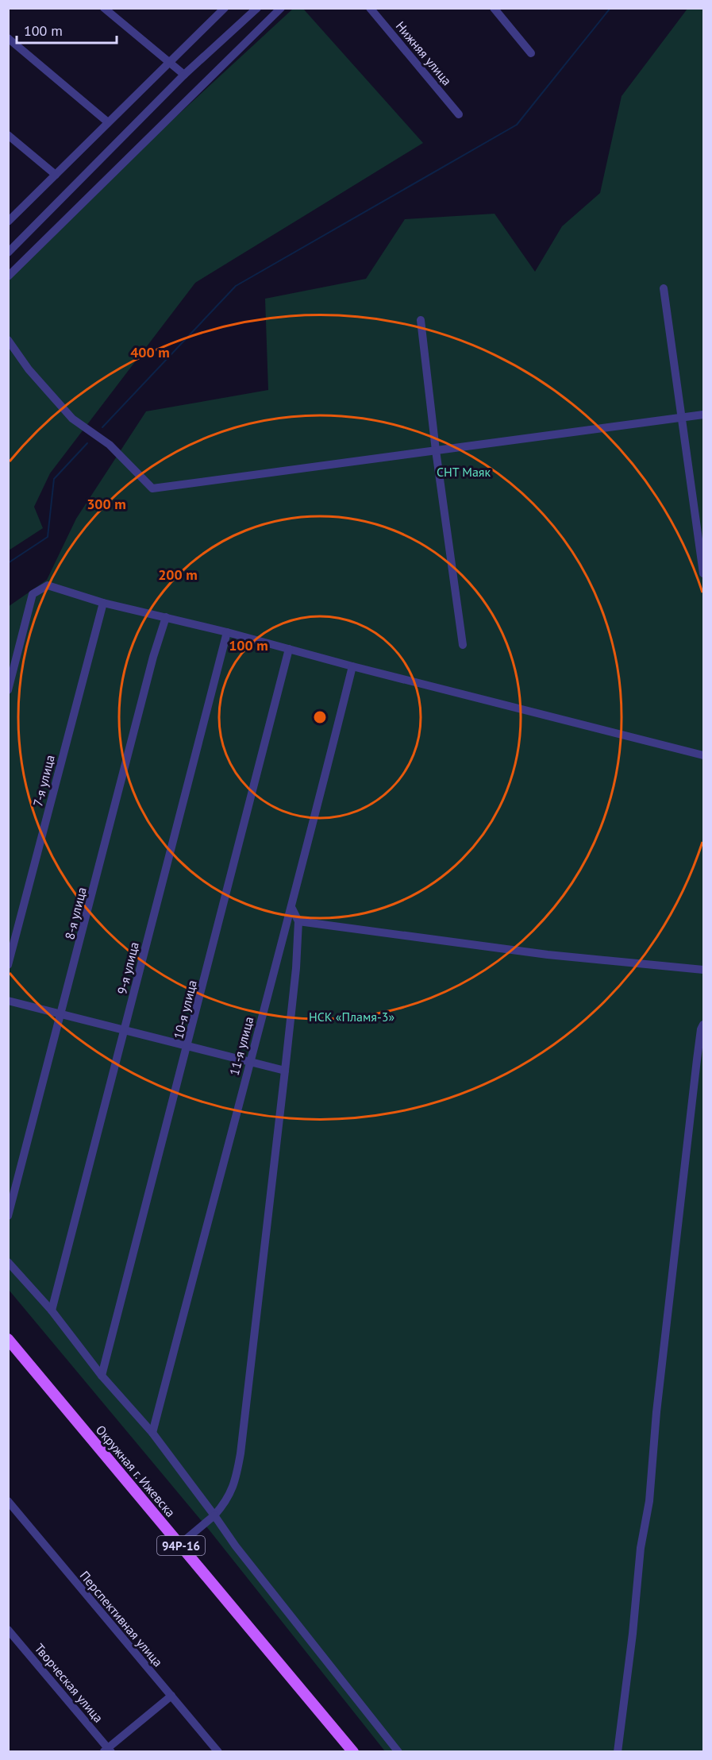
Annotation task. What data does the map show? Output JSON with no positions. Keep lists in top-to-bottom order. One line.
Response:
{"streets":{"main road":["Окружная г. Ижевска","94Р-16"],"street":["Нижняя улица","7-я улица","8-я улица","9-я улица","10-я улица","11-я улица","Перспективная улица","Творческая улица"]},"parks":["СНТ Маяк","НСК «Пламя-3»"],"scale_bar":"100 m","rings":["400 m","300 m","200 m","100 m"]}
